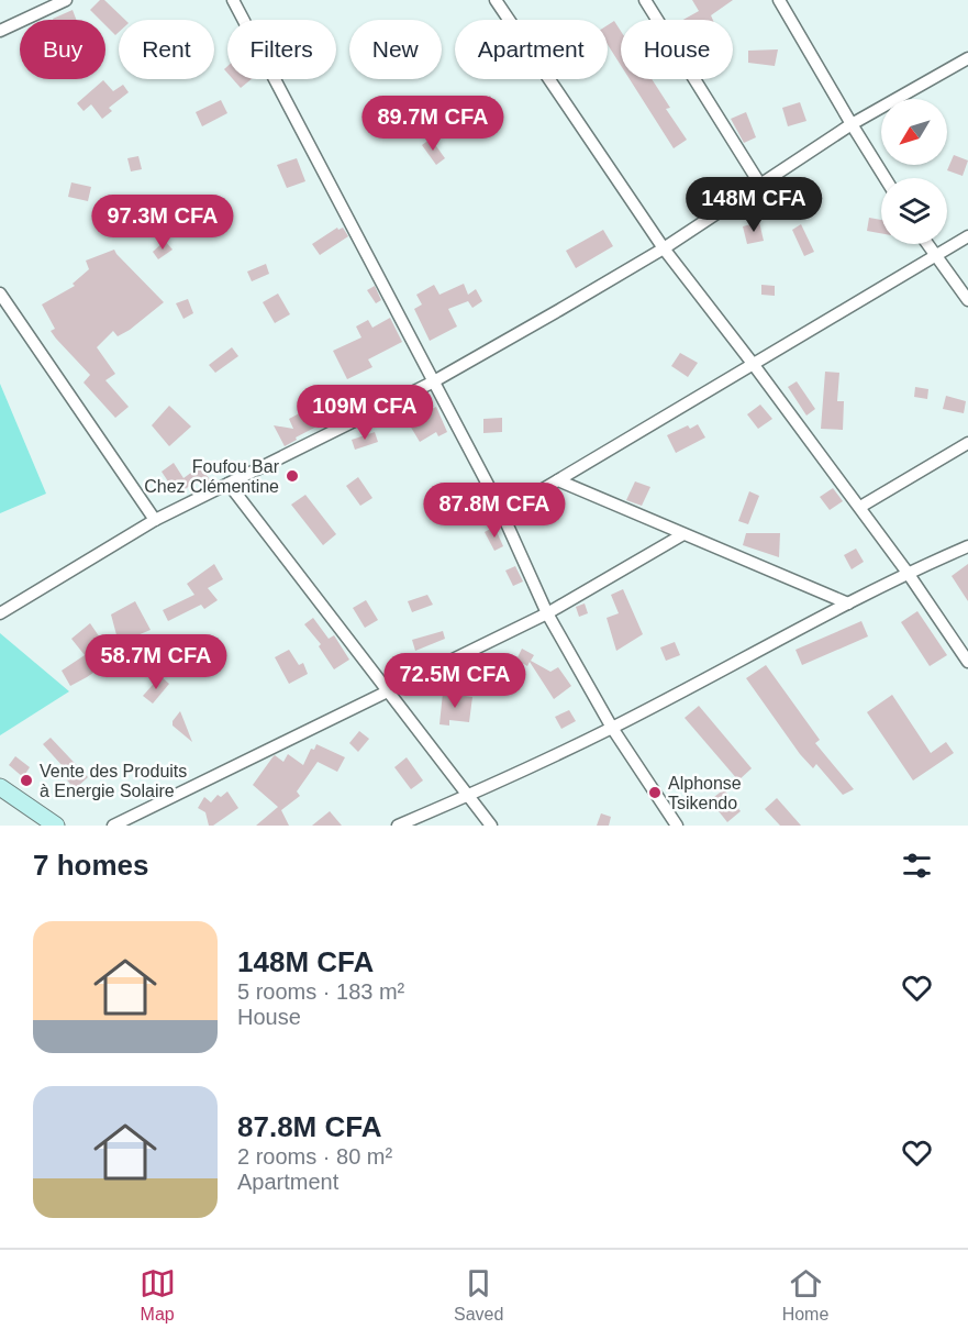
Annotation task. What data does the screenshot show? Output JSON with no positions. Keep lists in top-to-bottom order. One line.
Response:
{"places":["Foufou Bar Chez Clémentine","Vente des Produits à Energie Solaire","Alphonse Tsikendo"],"north":"bottom left","page":{"chip":["Buy","Rent","Filters","New","Apartment","House"],"price":["89.7M CFA","148M CFA","97.3M CFA","109M CFA","87.8M CFA","58.7M CFA","72.5M CFA"],"heading":"7 homes","list":[{"name":"148M CFA","note":"5 rooms · 183 m² · House"},{"name":"87.8M CFA","note":"2 rooms · 80 m² · Apartment"}],"tabs":["Map","Saved","Home"]}}
